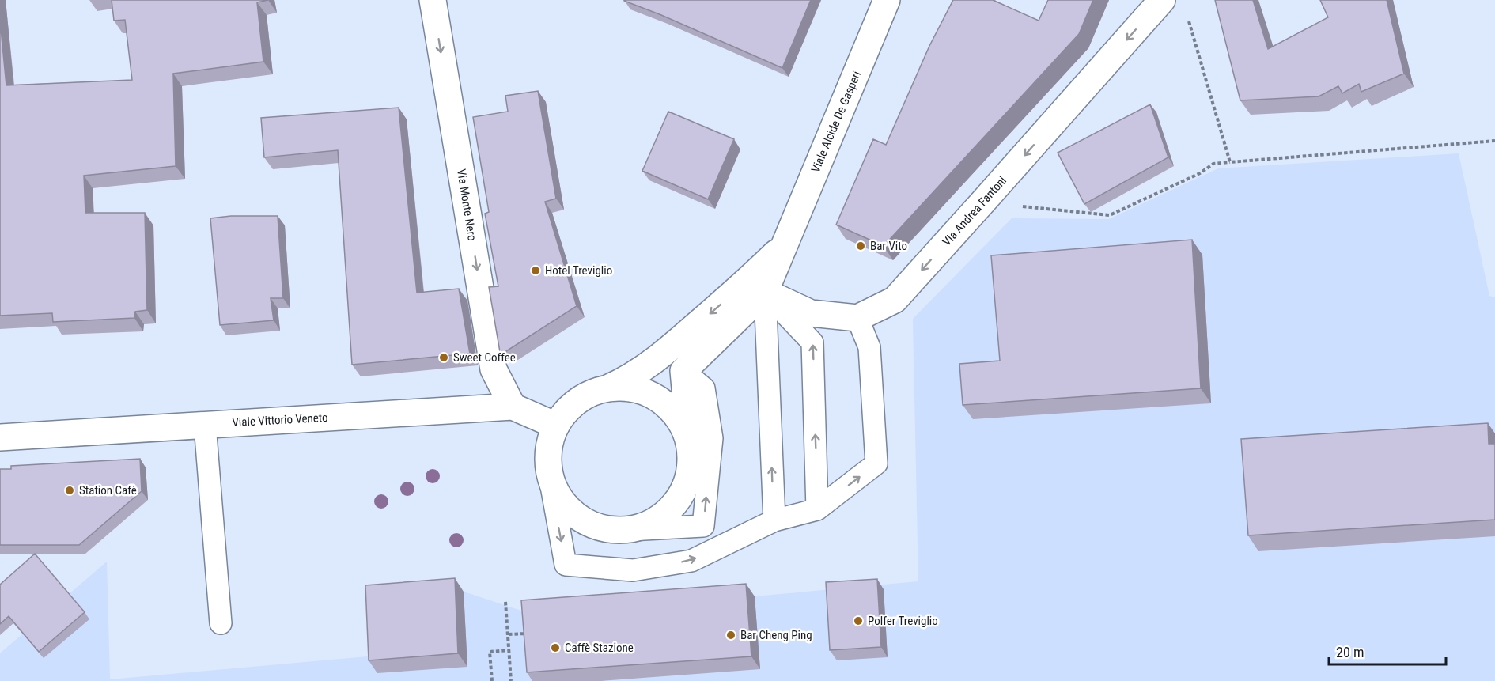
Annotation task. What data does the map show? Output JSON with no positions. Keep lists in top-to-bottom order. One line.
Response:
{"streets":{"street":["Viale Alcide De Gasperi","Via Monte Nero","Via Andrea Fantoni","Viale Vittorio Veneto"]},"crossings":[["Viale Alcide De Gasperi","Viale Vittorio Veneto"],["Via Monte Nero","Viale Vittorio Veneto"]],"one_way":["Via Monte Nero","Via Andrea Fantoni"],"places":["Bar Vito","Hotel Treviglio","Sweet Coffee","Station Cafè","Polfer Treviglio","Bar Cheng Ping","Caffè Stazione"],"scale_bar":"20 m"}
